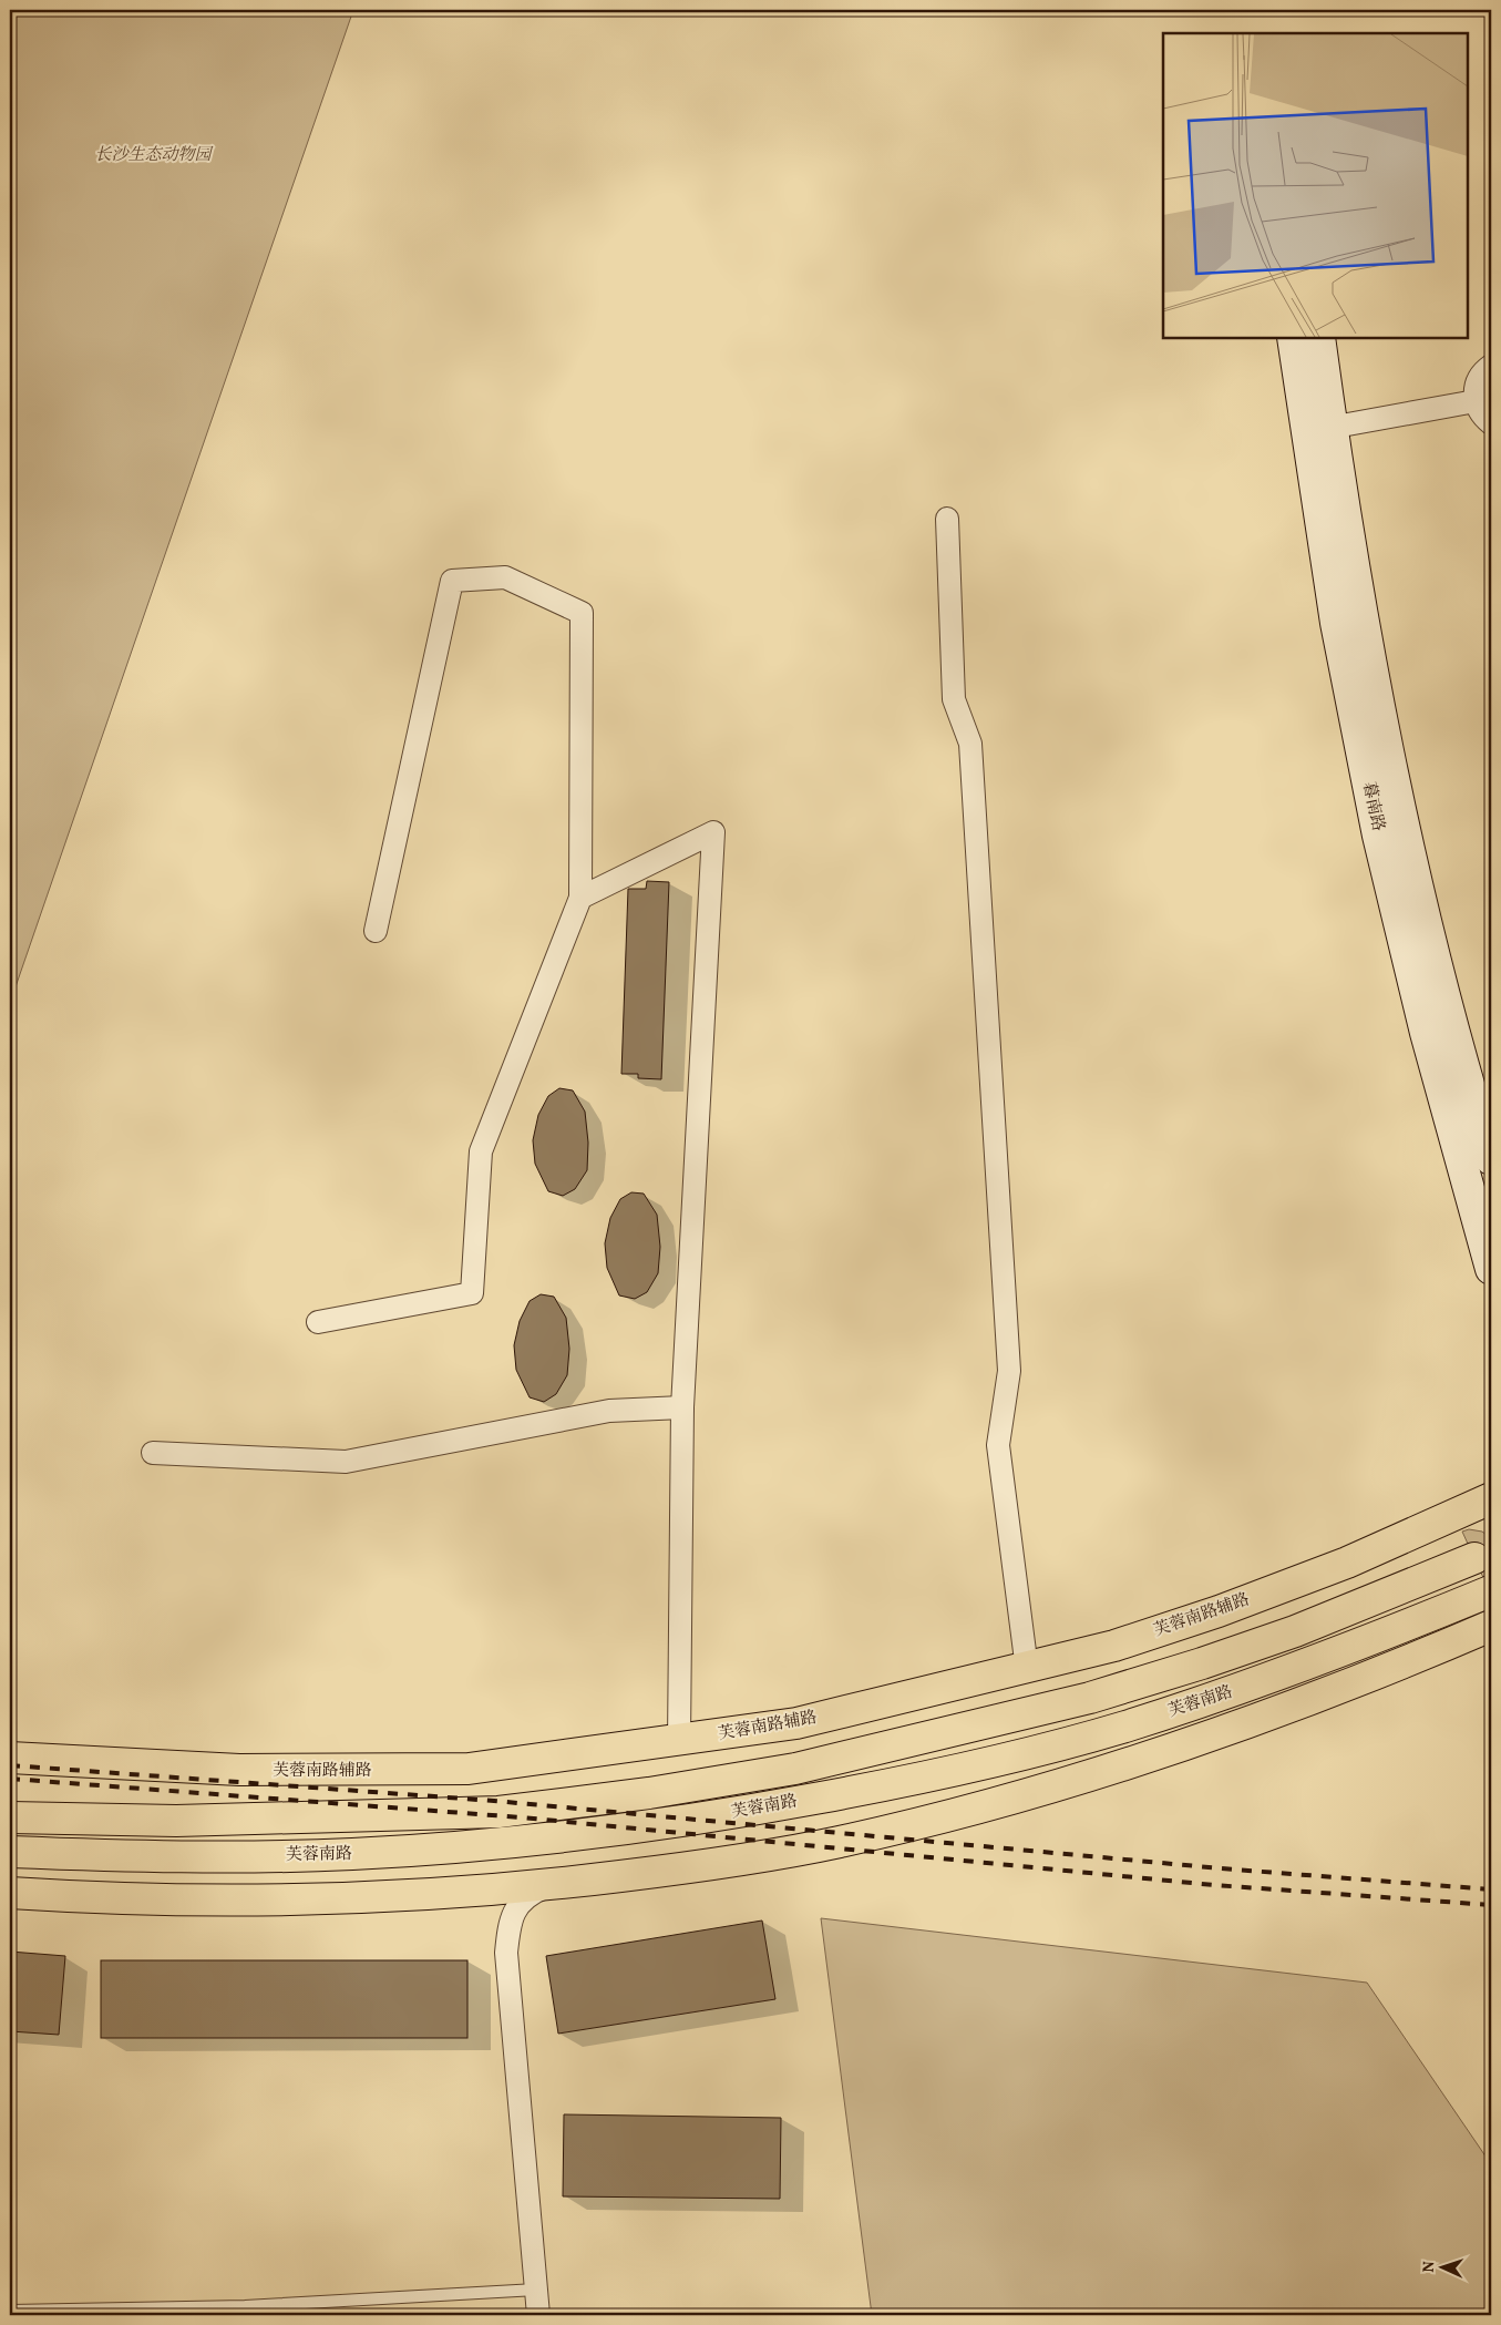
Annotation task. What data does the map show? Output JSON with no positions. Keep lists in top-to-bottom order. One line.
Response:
{"streets":{"main road":["暮南路","芙蓉南路辅路","芙蓉南路"]},"parks":["长沙生态动物园"],"north":"left"}
